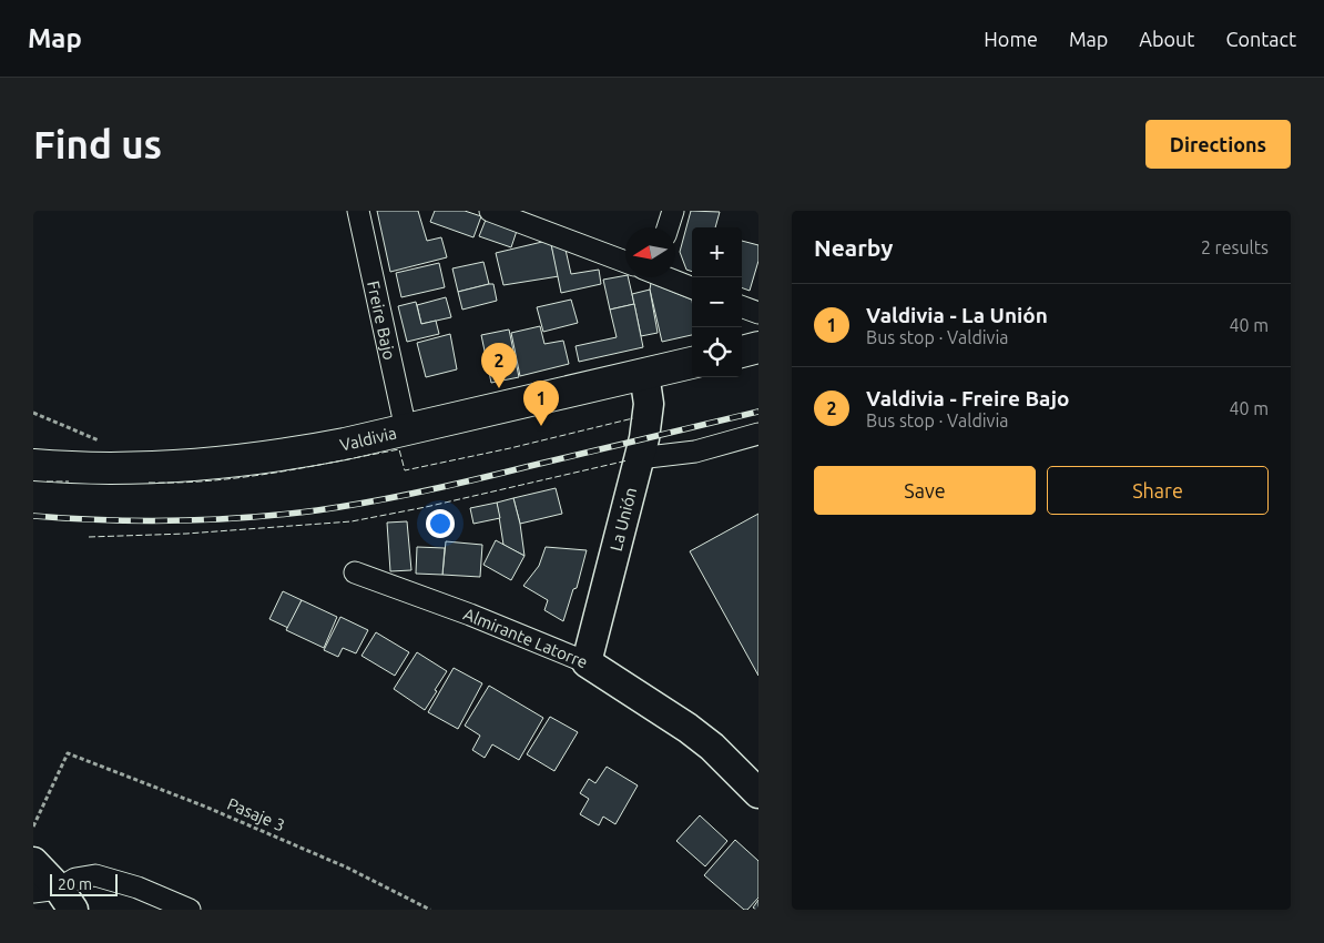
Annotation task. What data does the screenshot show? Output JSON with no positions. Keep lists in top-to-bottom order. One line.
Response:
{"streets":{"main road":["Valdivia","La Unión","Almirante Latorre"],"street":["Freire Bajo"],"path":["Pasaje 3"]},"crossings":[["Freire Bajo","Valdivia"],["Valdivia","La Unión"],["La Unión","Almirante Latorre"]],"scale_bar":"20 m","north":"left","page":{"header":"Map","nav":["Home","Map","About","Contact"],"buttons":["Directions",["Save","Share"]],"title":"Find us","heading":["Nearby","2 results"],"map_buttons":["+","−"],"list":[{"mark":"1","name":"Valdivia - La Unión","note":"Bus stop · Valdivia","value":"40 m"},{"mark":"2","name":"Valdivia - Freire Bajo","note":"Bus stop · Valdivia","value":"40 m"}],"pins":["2","1"],"scale":"20 m"}}
